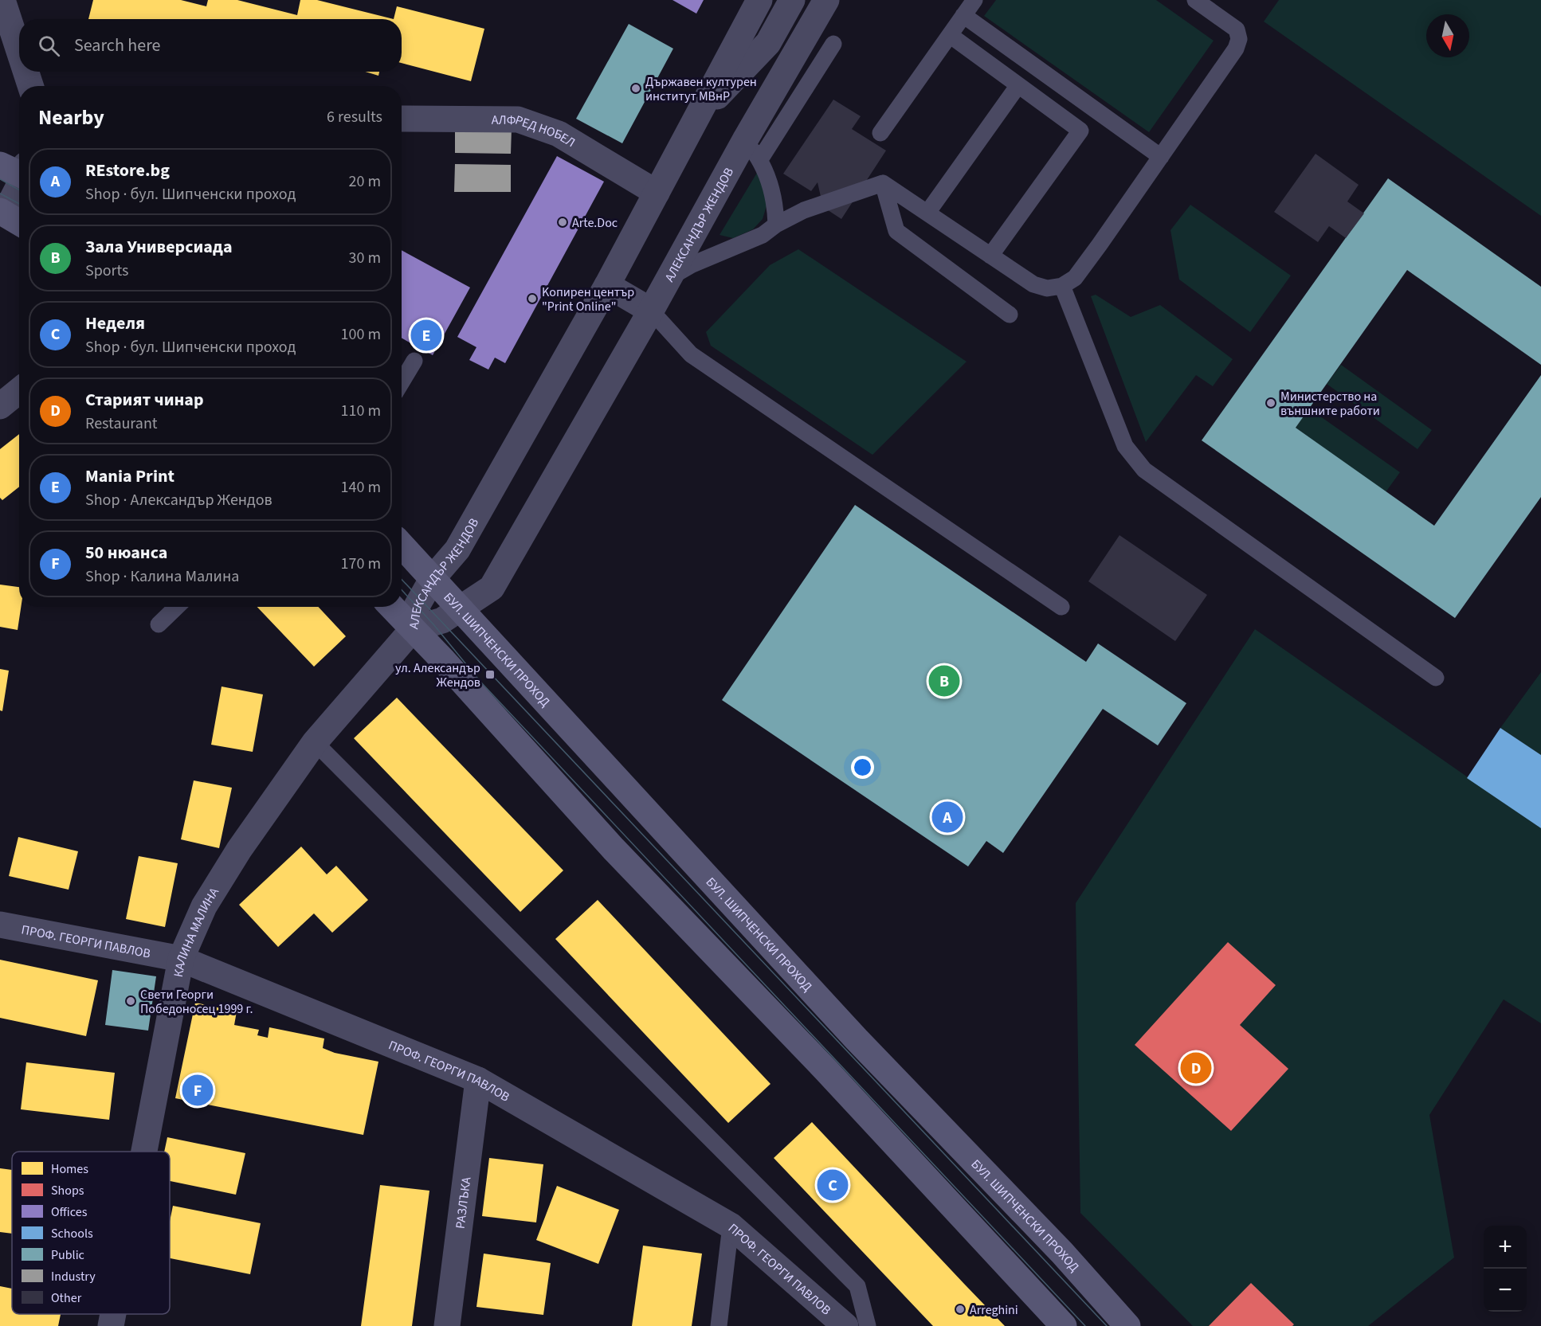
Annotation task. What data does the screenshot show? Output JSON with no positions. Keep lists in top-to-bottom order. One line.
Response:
{"streets":{"main road":["БУЛ. ШИПЧЕНСКИ ПРОХОД"],"street":["АЛФРЕД НОБЕЛ","АЛЕКСАНДЪР ЖЕНДОВ","КАЛИНА МАЛИНА","ПРОФ. ГЕОРГИ ПАВЛОВ","РАЗЛЪКА"]},"crossings":[["АЛФРЕД НОБЕЛ","АЛЕКСАНДЪР ЖЕНДОВ"],["АЛЕКСАНДЪР ЖЕНДОВ","БУЛ. ШИПЧЕНСКИ ПРОХОД"],["АЛЕКСАНДЪР ЖЕНДОВ","КАЛИНА МАЛИНА"],["КАЛИНА МАЛИНА","ПРОФ. ГЕОРГИ ПАВЛОВ"],["ПРОФ. ГЕОРГИ ПАВЛОВ","РАЗЛЪКА"]],"places":{"other":["Държавен културен институт МВнР","Arte.Doc","Kопирен център \"Print Online\"","Министерство на външните работи","Свети Георги Победоносец 1999 г.","Arreghini"],"transit":["ул. Александър Жендов"]},"legend":["Homes","Shops","Offices","Schools","Public","Industry","Other"],"north":"bottom","page":{"search":"Search here","heading":["Nearby","6 results"],"list":[{"mark":"A","name":"REstore.bg","note":"Shop · бул. Шипченски проход","value":"20 m"},{"mark":"B","name":"Зала Универсиада","note":"Sports","value":"30 m"},{"mark":"C","name":"Неделя","note":"Shop · бул. Шипченски проход","value":"100 m"},{"mark":"D","name":"Старият чинар","note":"Restaurant","value":"110 m"},{"mark":"E","name":"Mania Print","note":"Shop · Александър Жендов","value":"140 m"},{"mark":"F","name":"50 нюанса","note":"Shop · Калина Малина","value":"170 m"}],"pins":["E","B","A","D","F","C"],"map_buttons":["+","−"]}}
